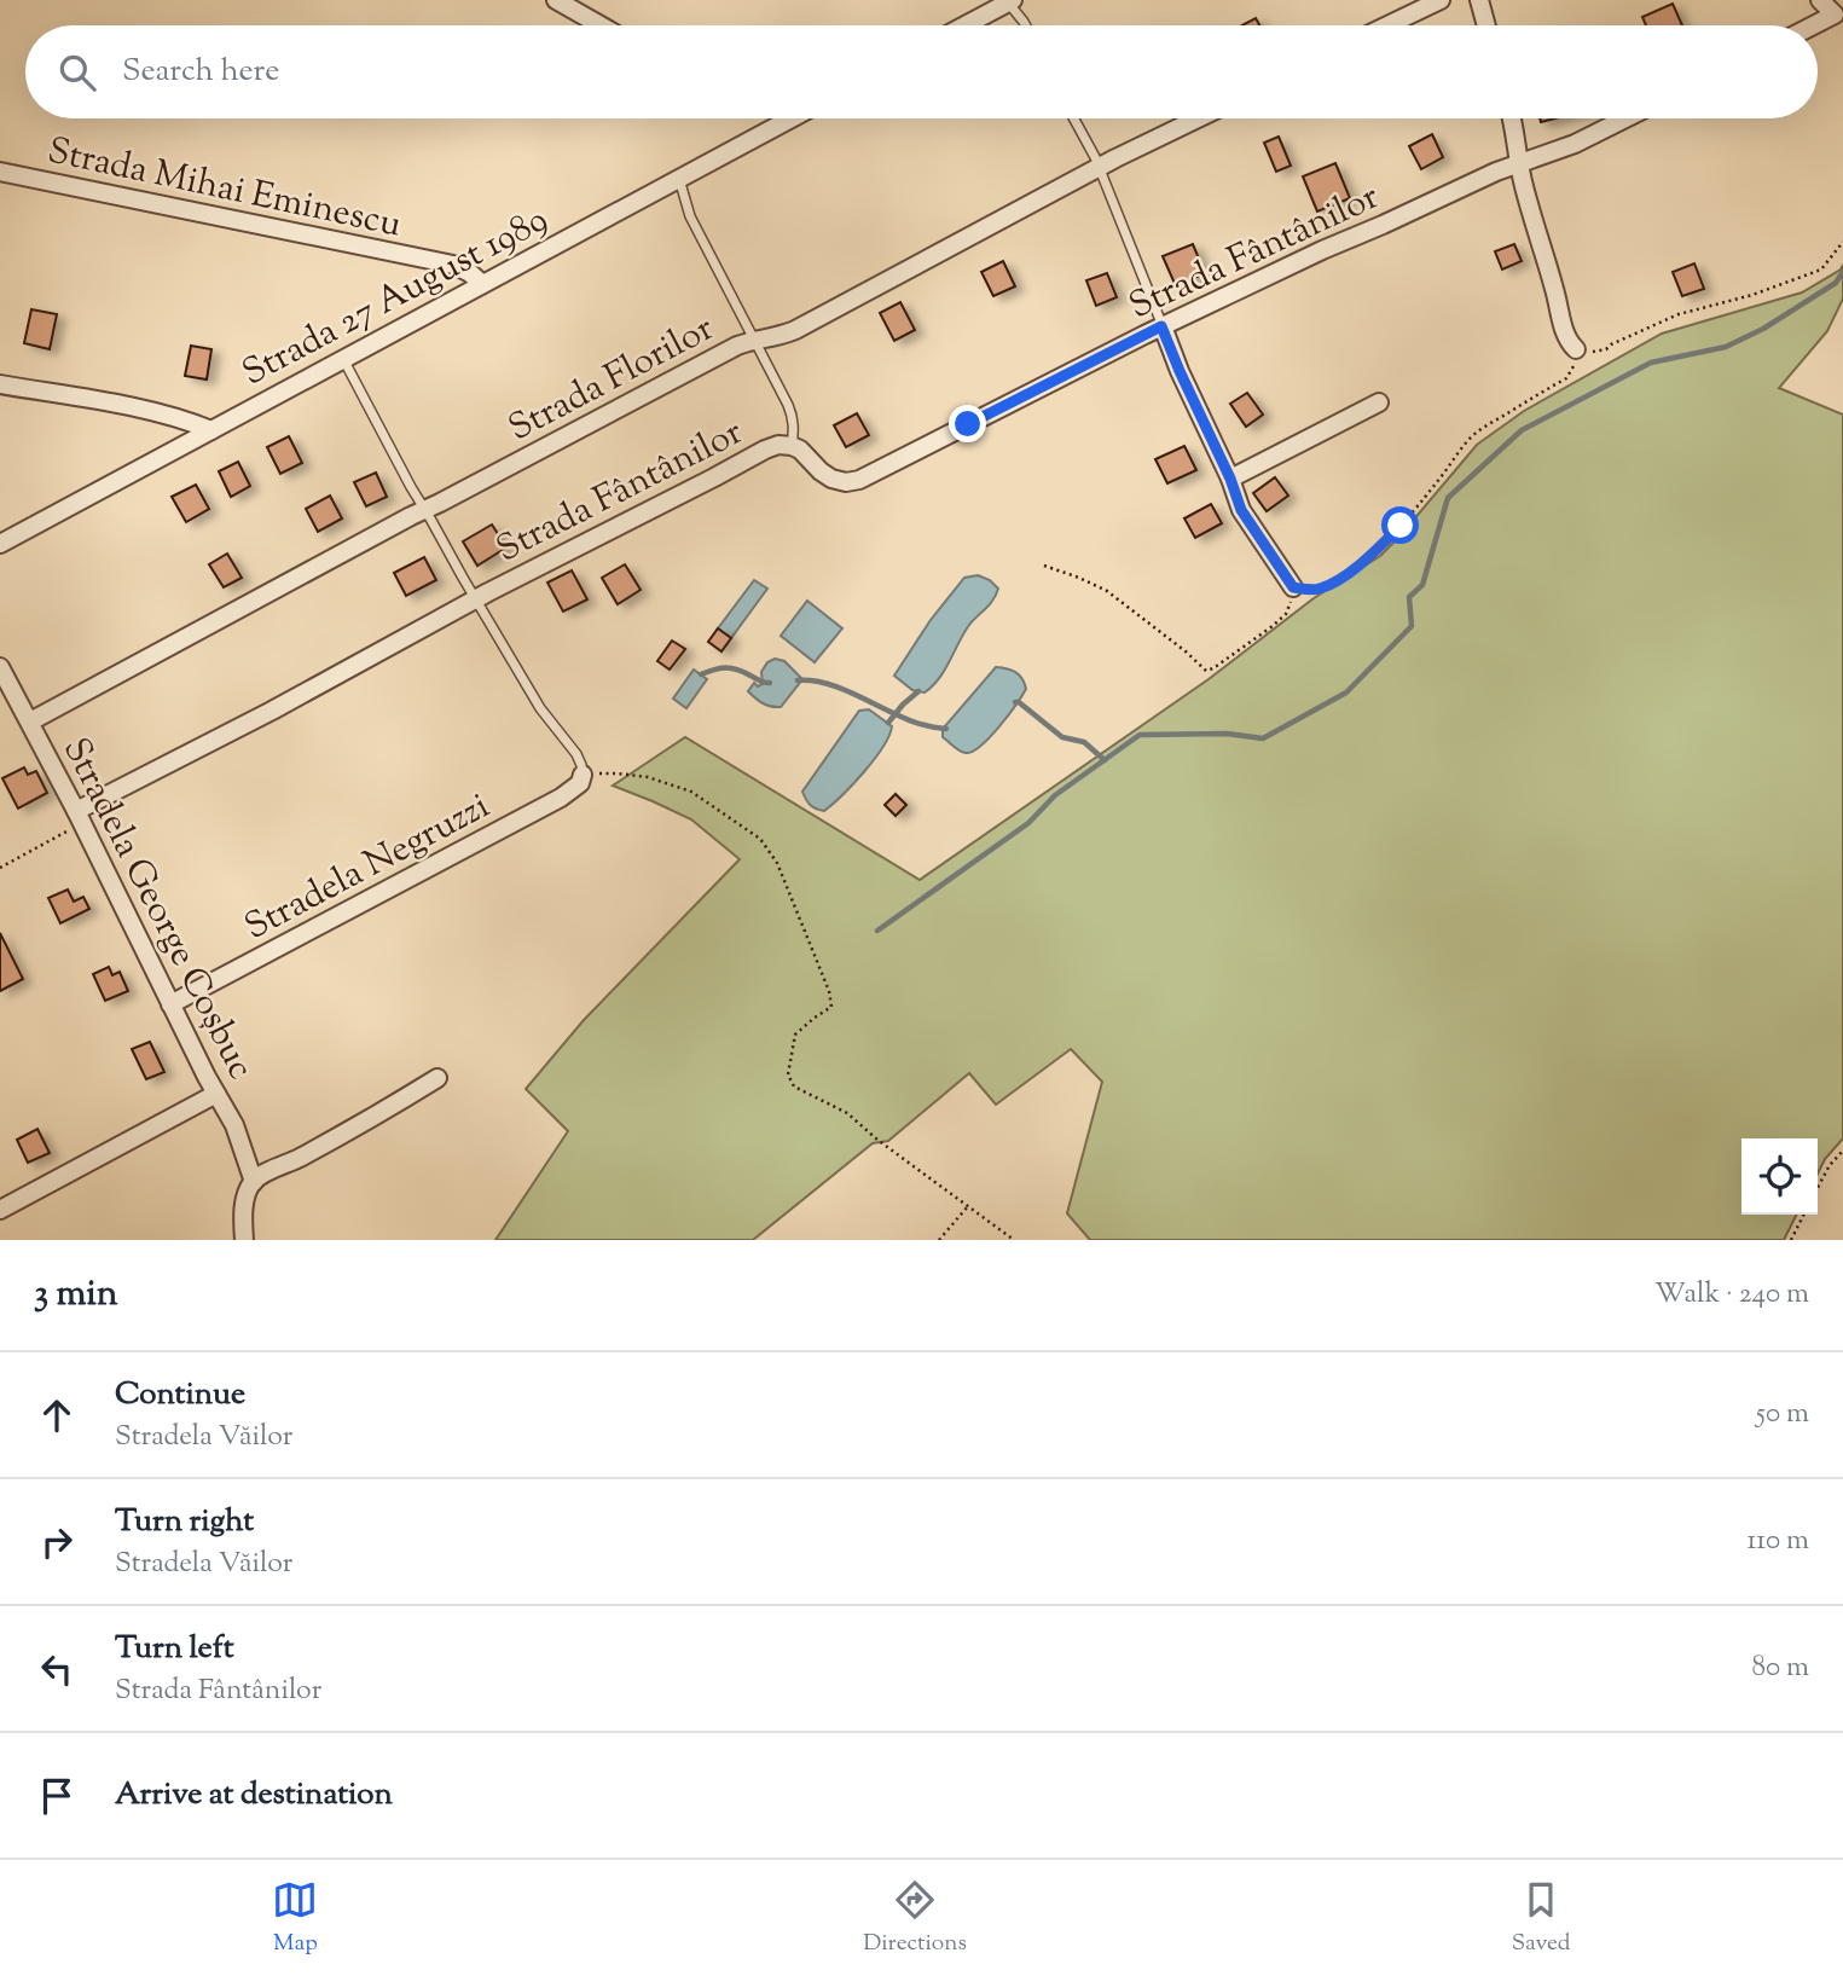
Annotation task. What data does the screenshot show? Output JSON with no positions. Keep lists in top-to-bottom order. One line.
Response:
{"streets":{"street":["Strada Mihai Eminescu","Strada Fântânilor","Strada 27 August 1989","Strada Florilor","Stradela Negruzzi","Stradela George Coșbuc"]},"crossings":[["Strada Mihai Eminescu","Strada 27 August 1989"],["Strada Fântânilor","Stradela George Coșbuc"],["Strada Florilor","Stradela George Coșbuc"],["Stradela Negruzzi","Stradela George Coșbuc"]],"page":{"search":"Search here","heading":["3 min","Walk · 240 m"],"list":[["Continue","Stradela Văilor","50 m"],["Turn right","Stradela Văilor","110 m"],["Turn left","Strada Fântânilor","80 m"],"Arrive at destination"],"nav":["Map","Directions","Saved"]}}
